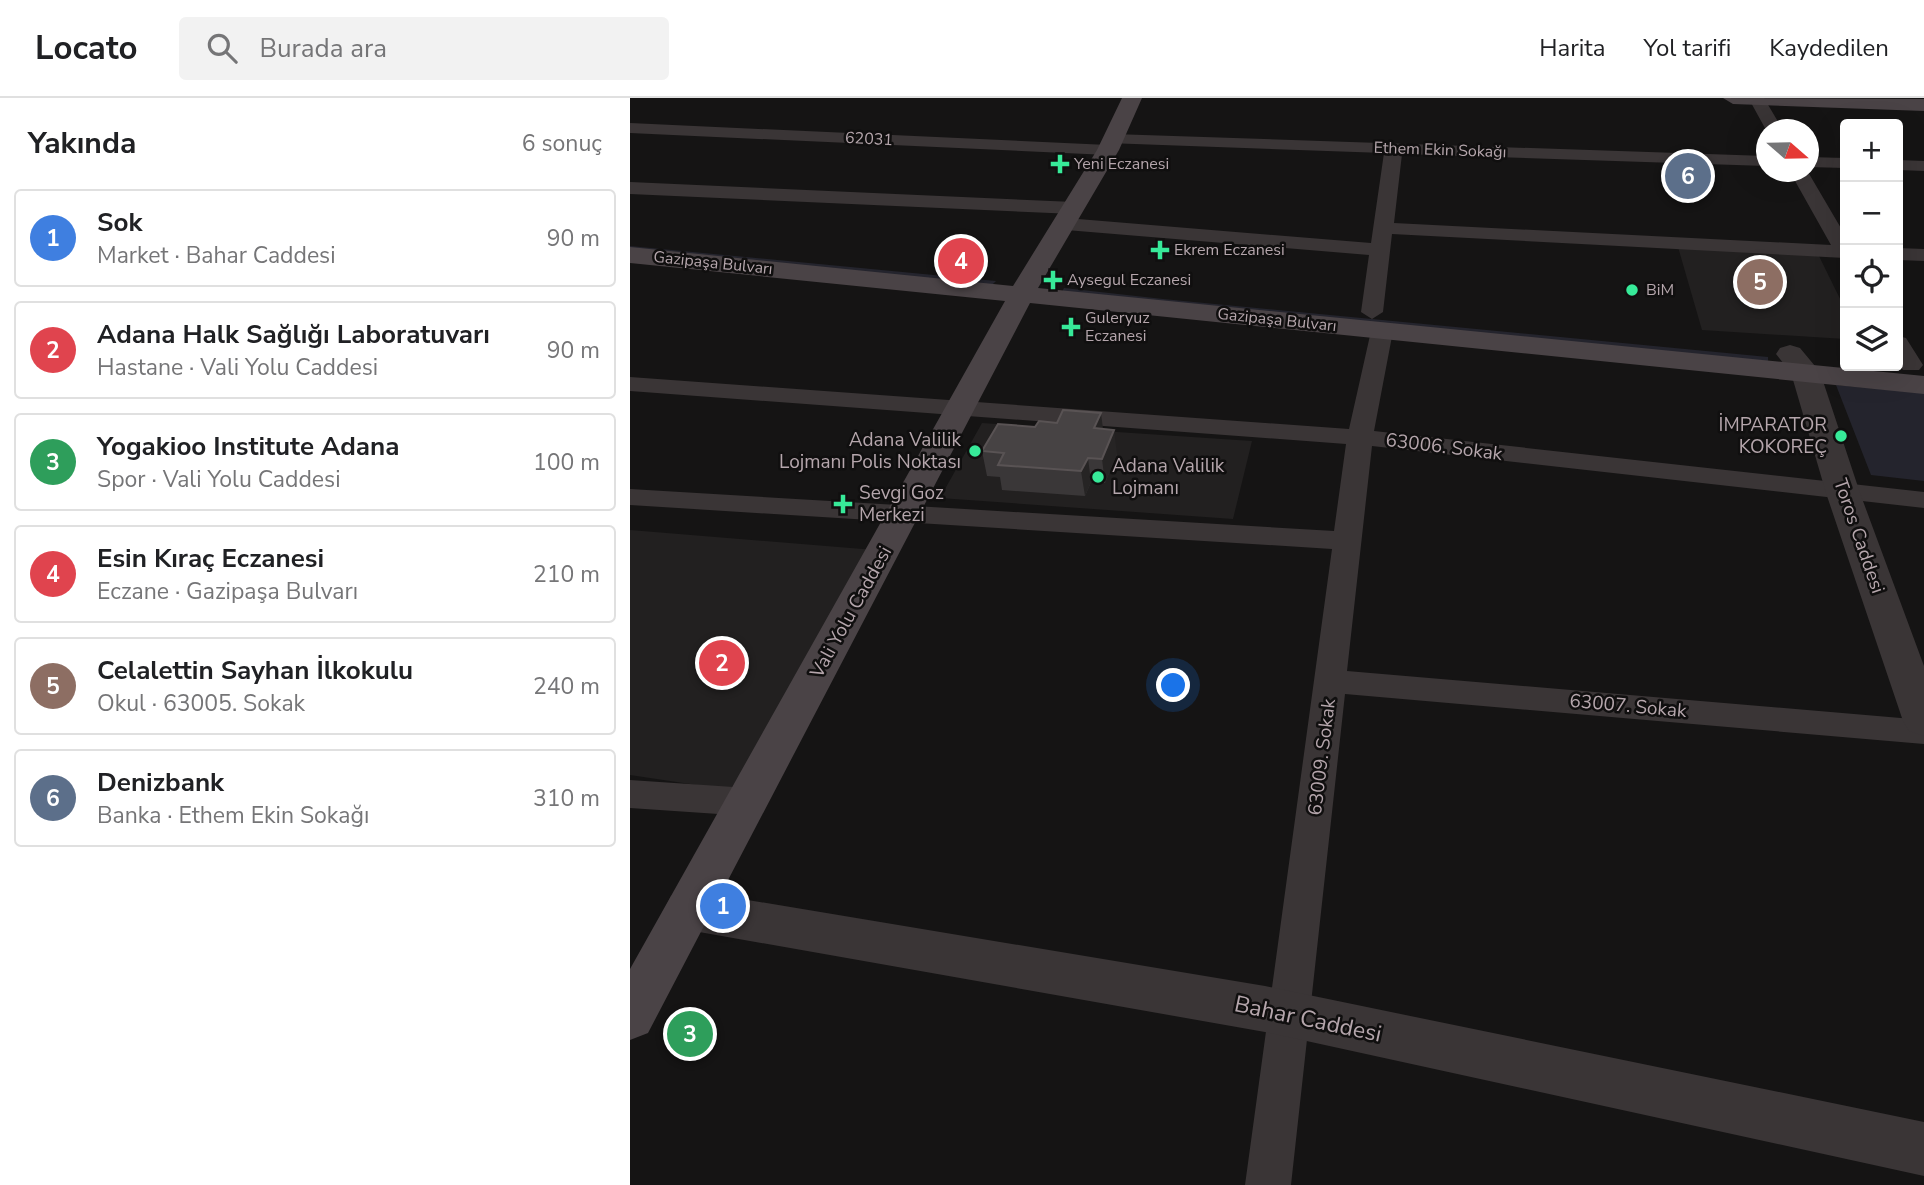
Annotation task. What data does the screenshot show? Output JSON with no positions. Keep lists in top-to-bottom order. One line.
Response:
{"streets":{"main road":["Gazipaşa Bulvarı","Vali Yolu Caddesi"],"street":["62031","Ethem Ekin Sokağı","63006. Sokak","Toros Caddesi","63007. Sokak","63009. Sokak","Bahar Caddesi"]},"crossings":[["62031","Ethem Ekin Sokağı"],["62031","Vali Yolu Caddesi"],["Ethem Ekin Sokağı","Vali Yolu Caddesi"],["Ethem Ekin Sokağı","63009. Sokak"],["Gazipaşa Bulvarı","Toros Caddesi"],["Gazipaşa Bulvarı","Vali Yolu Caddesi"],["Gazipaşa Bulvarı","63009. Sokak"],["63006. Sokak","Toros Caddesi"],["63006. Sokak","Vali Yolu Caddesi"],["63006. Sokak","63009. Sokak"],["Vali Yolu Caddesi","Bahar Caddesi"],["63007. Sokak","63009. Sokak"],["63009. Sokak","Bahar Caddesi"]],"places":{"health":["Yeni Eczanesi","Ekrem Eczanesi","Aysegul Eczanesi","Guleryuz Eczanesi","Sevgi Goz Merkezi"],"other":["BiM","İMPARATOR KOKOREÇ","Adana Valilik Lojmanı Polis Noktası","Adana Valilik Lojmanı"]},"north":"right","page":{"header":"Locato","search":"Burada ara","nav":["Harita","Yol tarifi","Kaydedilen"],"heading":["Yakında","6 sonuç"],"map_buttons":["+","−"],"pins":["6","4","5","2","1","3"],"list":[{"mark":"1","name":"Sok","note":"Market · Bahar Caddesi","value":"90 m"},{"mark":"2","name":"Adana Halk Sağlığı Laboratuvarı","note":"Hastane · Vali Yolu Caddesi","value":"90 m"},{"mark":"3","name":"Yogakioo Institute Adana","note":"Spor · Vali Yolu Caddesi","value":"100 m"},{"mark":"4","name":"Esin Kıraç Eczanesi","note":"Eczane · Gazipaşa Bulvarı","value":"210 m"},{"mark":"5","name":"Celalettin Sayhan İlkokulu","note":"Okul · 63005. Sokak","value":"240 m"},{"mark":"6","name":"Denizbank","note":"Banka · Ethem Ekin Sokağı","value":"310 m"}]}}
